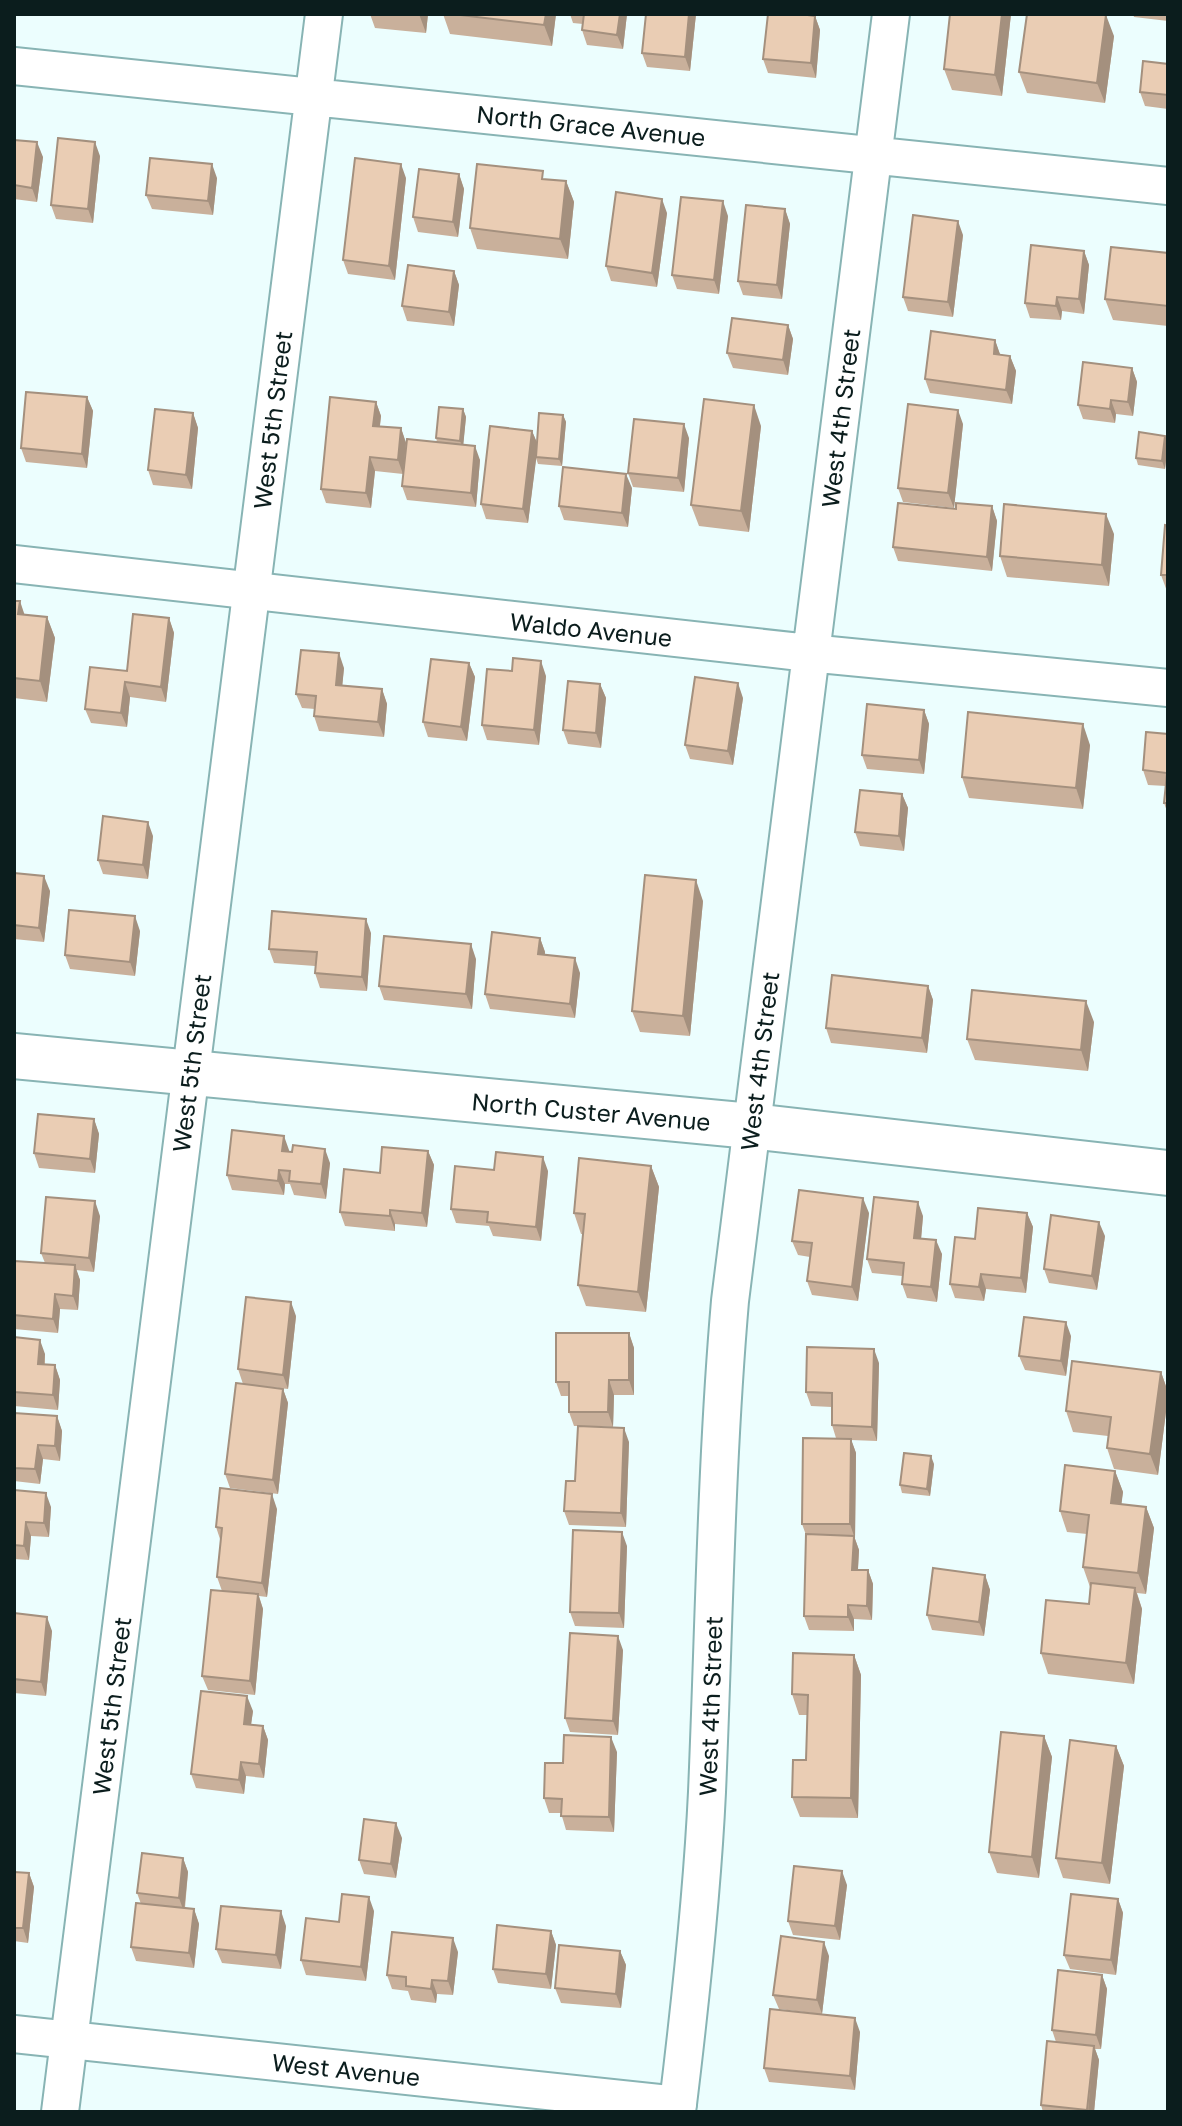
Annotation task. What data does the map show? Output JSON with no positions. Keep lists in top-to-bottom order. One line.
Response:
{"streets":{"street":["North Grace Avenue","West 4th Street","West 5th Street","Waldo Avenue","North Custer Avenue","West Avenue"]},"crossings":[["North Grace Avenue","West 4th Street"],["North Grace Avenue","West 5th Street"],["West 4th Street","Waldo Avenue"],["West 4th Street","North Custer Avenue"],["West 4th Street","West Avenue"],["West 5th Street","Waldo Avenue"],["West 5th Street","North Custer Avenue"],["West 5th Street","West Avenue"]]}
